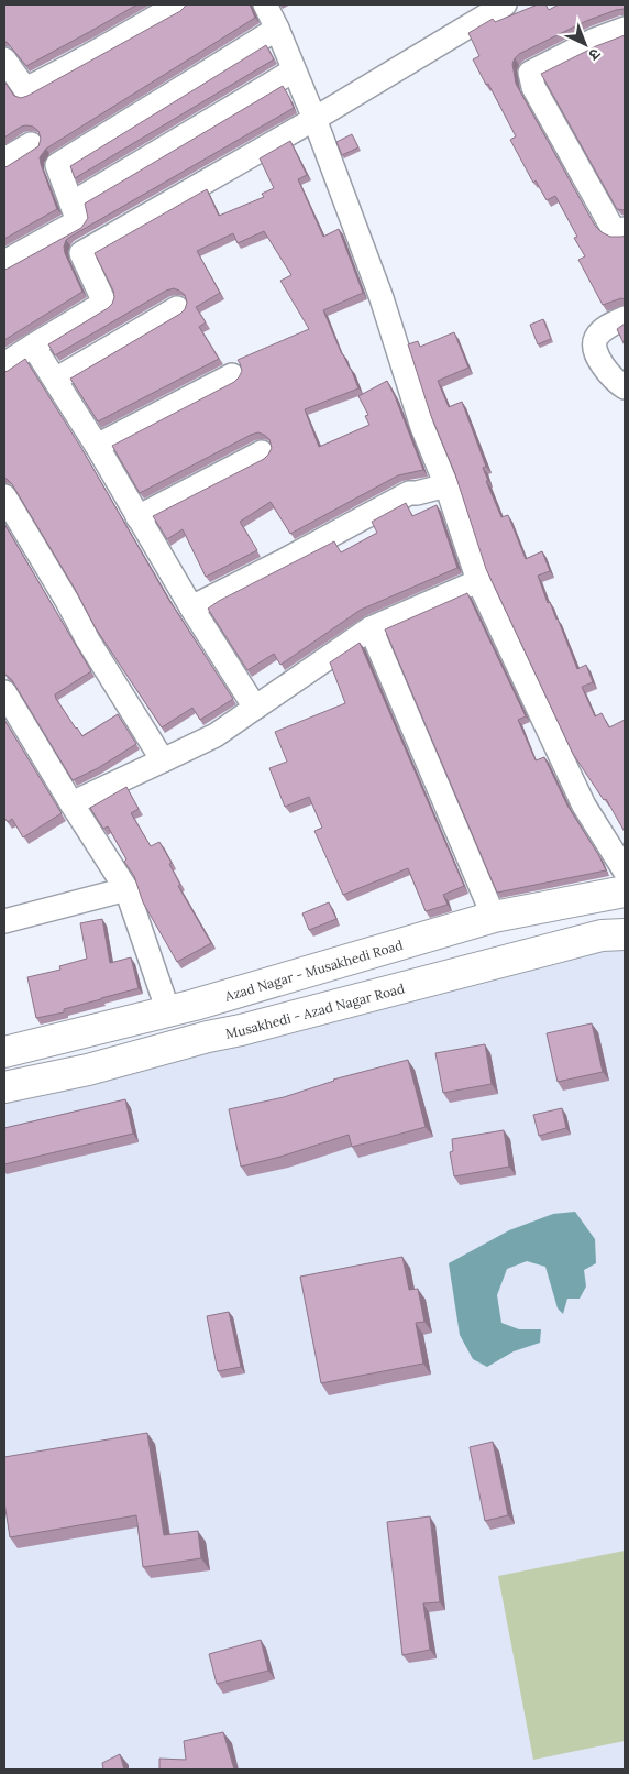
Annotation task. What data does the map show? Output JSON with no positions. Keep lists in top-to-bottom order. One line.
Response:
{"streets":{"main road":["Azad Nagar - Musakhedi Road","Musakhedi - Azad Nagar Road"]},"north":"bottom right"}
